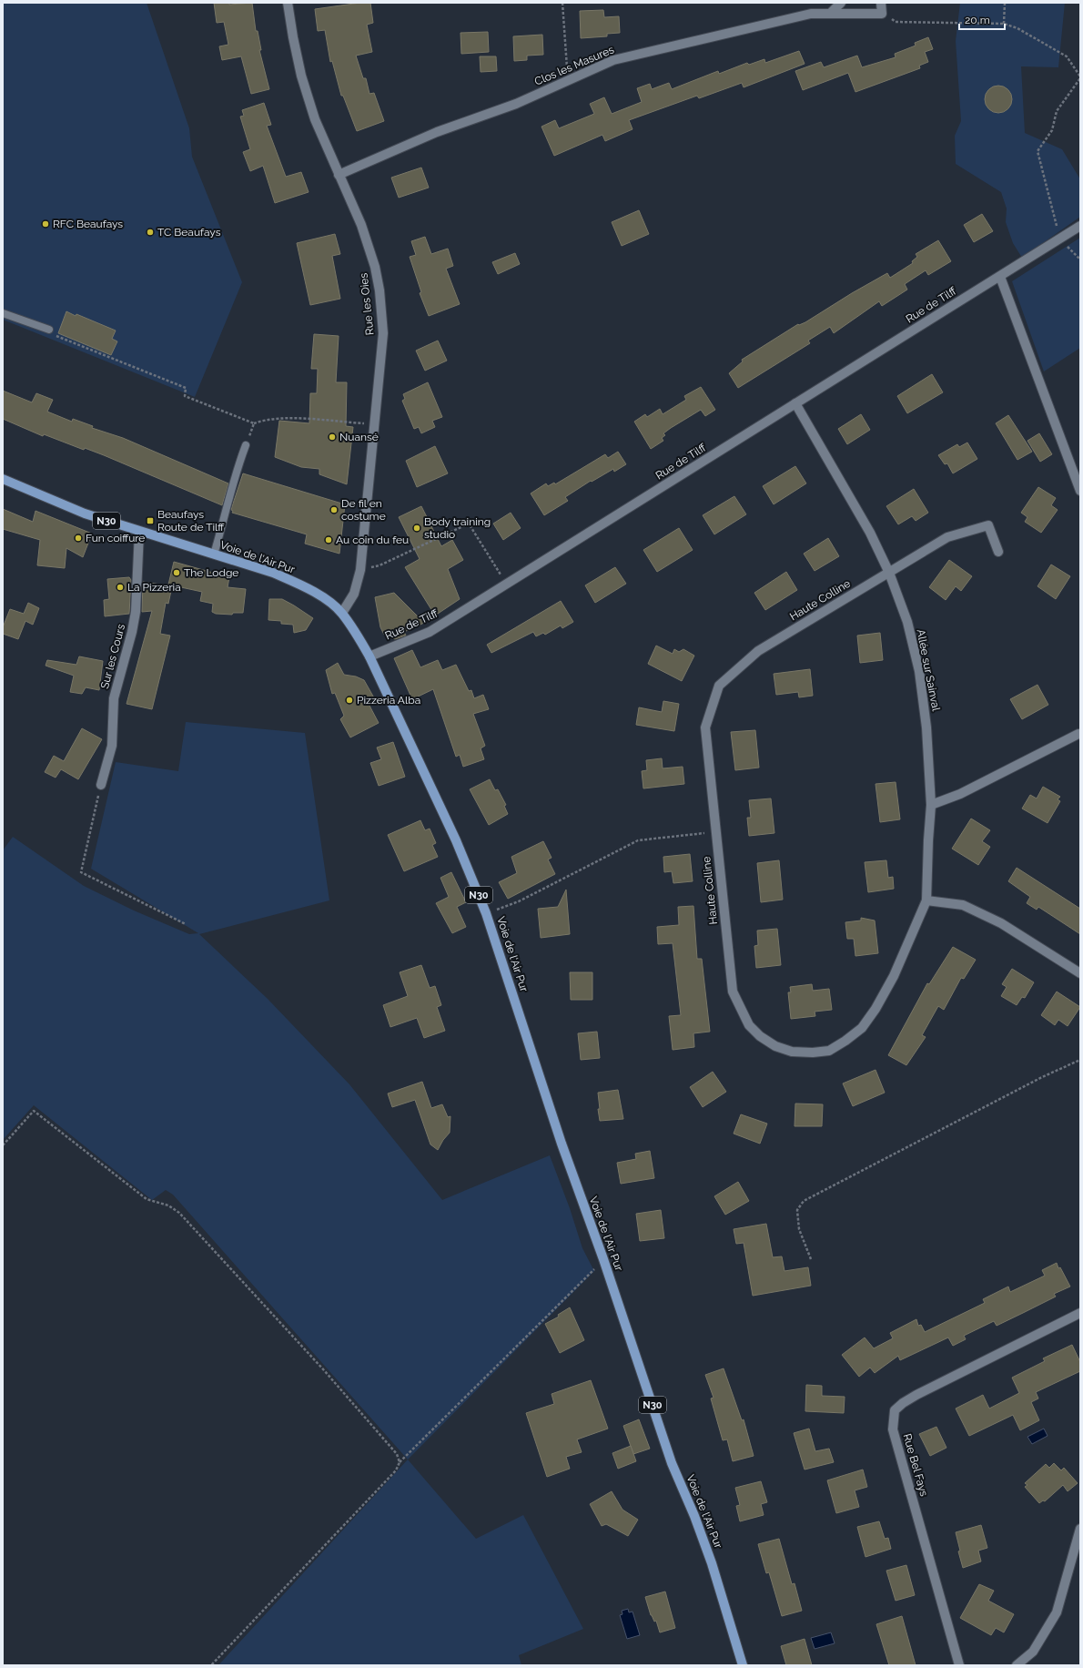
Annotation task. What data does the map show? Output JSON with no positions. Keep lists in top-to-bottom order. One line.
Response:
{"streets":{"main road":["N30","Voie de l'Air Pur"],"street":["Clos les Masures","Rue les Oies","Rue de Tilff","Haute Colline","Sur les Cours","Allée sur Sainval","Rue Bel Fays"]},"crossings":[["Clos les Masures","Rue les Oies"],["Rue les Oies","Voie de l'Air Pur"],["Rue de Tilff","Voie de l'Air Pur"],["Rue de Tilff","Allée sur Sainval"],["Voie de l'Air Pur","Sur les Cours"],["Haute Colline","Allée sur Sainval"]],"places":{"other":["RFC Beaufays","TC Beaufays","Nuansé","De fil en costume","Body training studio","Fun coiffure","Au coin du feu","The Lodge","La Pizzeria","Pizzeria Alba"],"transit":["Beaufays Route de Tilff"]},"scale_bar":"20 m"}
